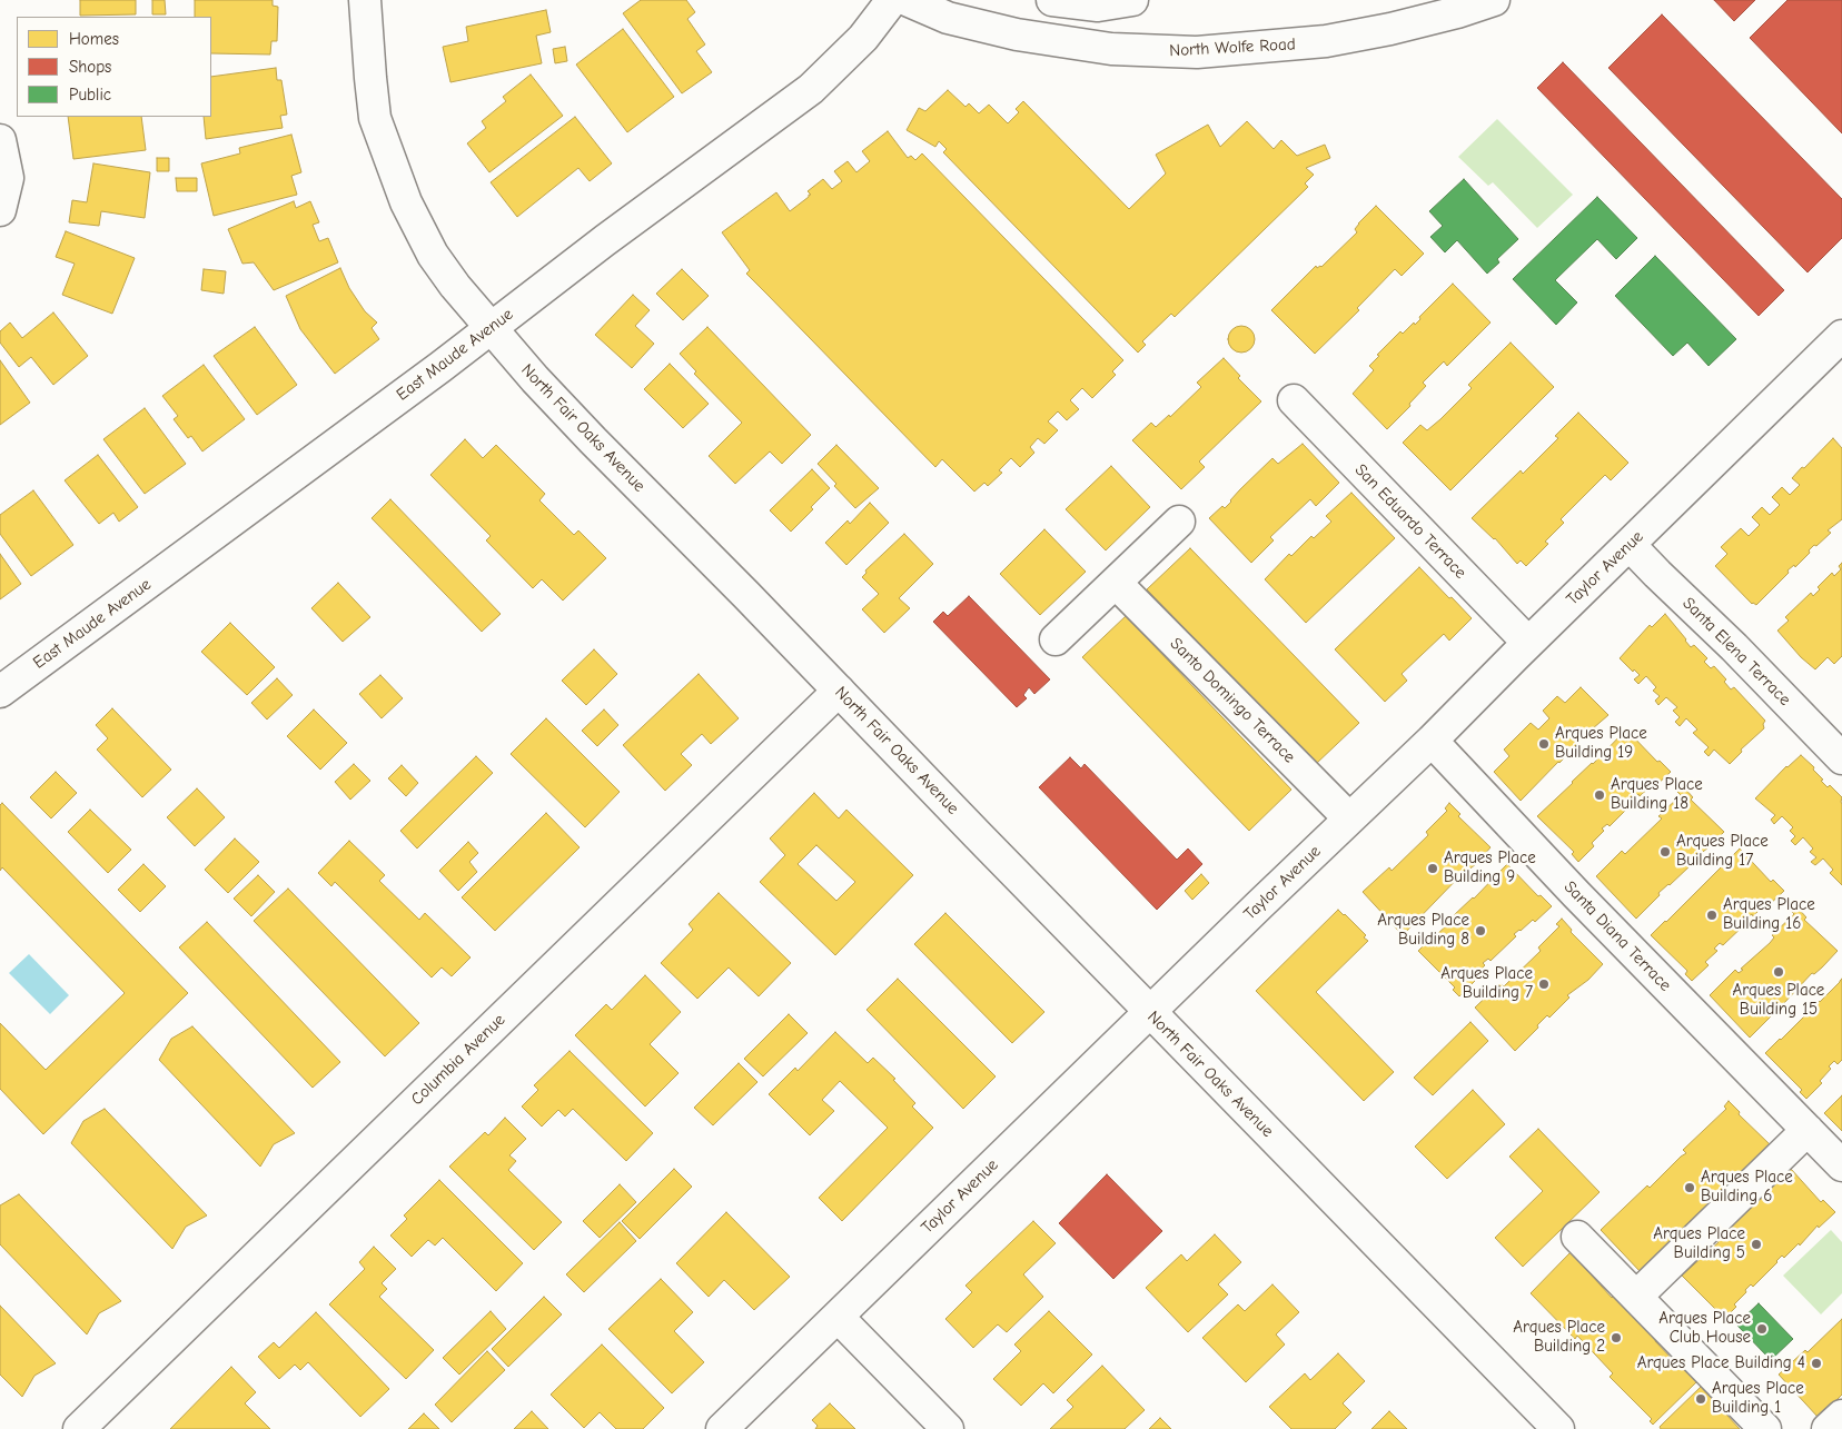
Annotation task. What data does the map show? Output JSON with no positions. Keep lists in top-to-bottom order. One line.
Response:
{"streets":{"street":["North Wolfe Road","East Maude Avenue","North Fair Oaks Avenue","San Eduardo Terrace","Taylor Avenue","Santa Elena Terrace","Santo Domingo Terrace","Santa Diana Terrace","Columbia Avenue"]},"crossings":[["East Maude Avenue","North Fair Oaks Avenue"],["North Fair Oaks Avenue","Taylor Avenue"],["North Fair Oaks Avenue","Columbia Avenue"],["San Eduardo Terrace","Taylor Avenue"],["Taylor Avenue","Santa Elena Terrace"],["Taylor Avenue","Santo Domingo Terrace"],["Taylor Avenue","Santa Diana Terrace"]],"places":["Arques Place Building 19","Arques Place Building 18","Arques Place Building 17","Arques Place Building 9","Arques Place Building 16","Arques Place Building 8","Arques Place Building 15","Arques Place Building 7","Arques Place Building 6","Arques Place Building 5","Arques Place Club House","Arques Place Building 2","Arques Place Building 4","Arques Place Building 1"],"legend":["Homes","Shops","Public"]}
